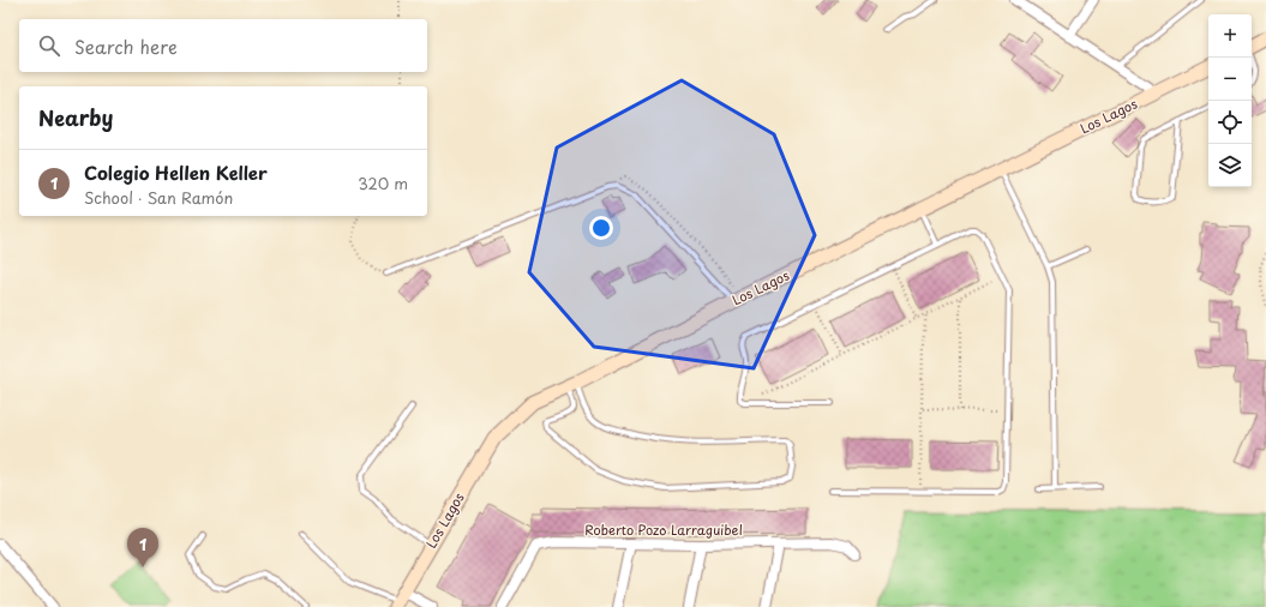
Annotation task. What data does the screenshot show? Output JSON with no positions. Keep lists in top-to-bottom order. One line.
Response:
{"streets":{"main road":["Los Lagos"],"street":["Roberto Pozo Larraguibel"]},"page":{"map_buttons":["+","−"],"search":"Search here","heading":"Nearby","list":[{"mark":"1","name":"Colegio Hellen Keller","note":"School · San Ramón","value":"320 m"}],"pins":"1"}}
